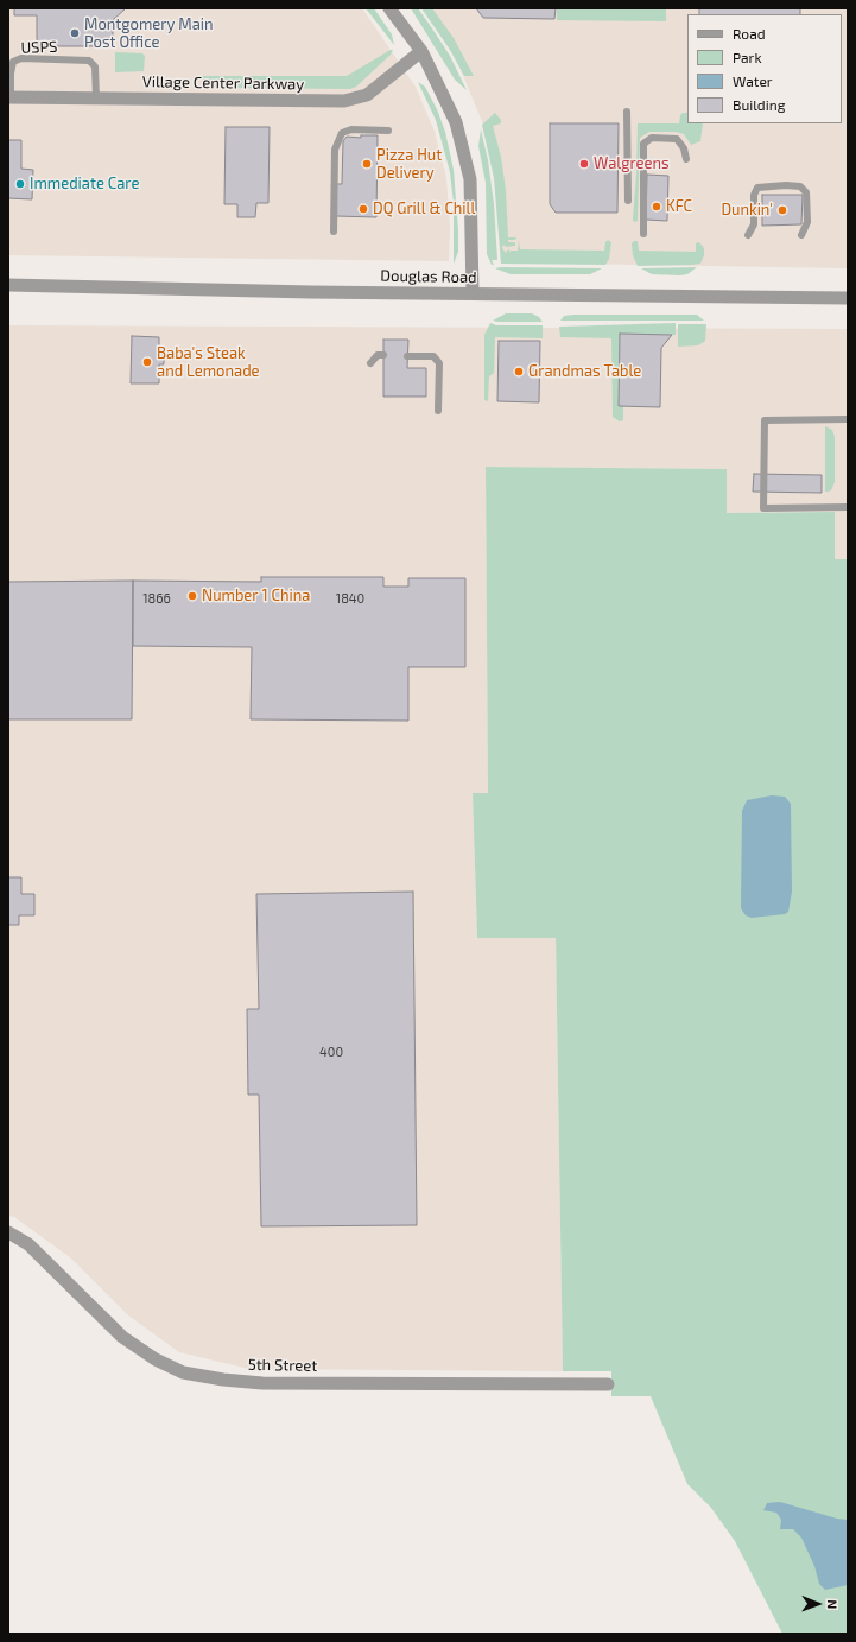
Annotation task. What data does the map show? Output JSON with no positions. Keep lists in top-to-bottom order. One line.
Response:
{"streets":{"street":["Village Center Parkway","Douglas Road","5th Street"],"lane":["USPS"]},"crossings":[["USPS","Village Center Parkway"]],"places":["Montgomery Main Post Office","Pizza Hut Delivery","Walgreens","Immediate Care","KFC","DQ Grill & Chill","Dunkin'","Baba's Steak and Lemonade","Grandmas Table","Number 1 China"],"house_numbers":["1866","1840","400"],"legend":["Road","Park","Water","Building"],"north":"right"}
